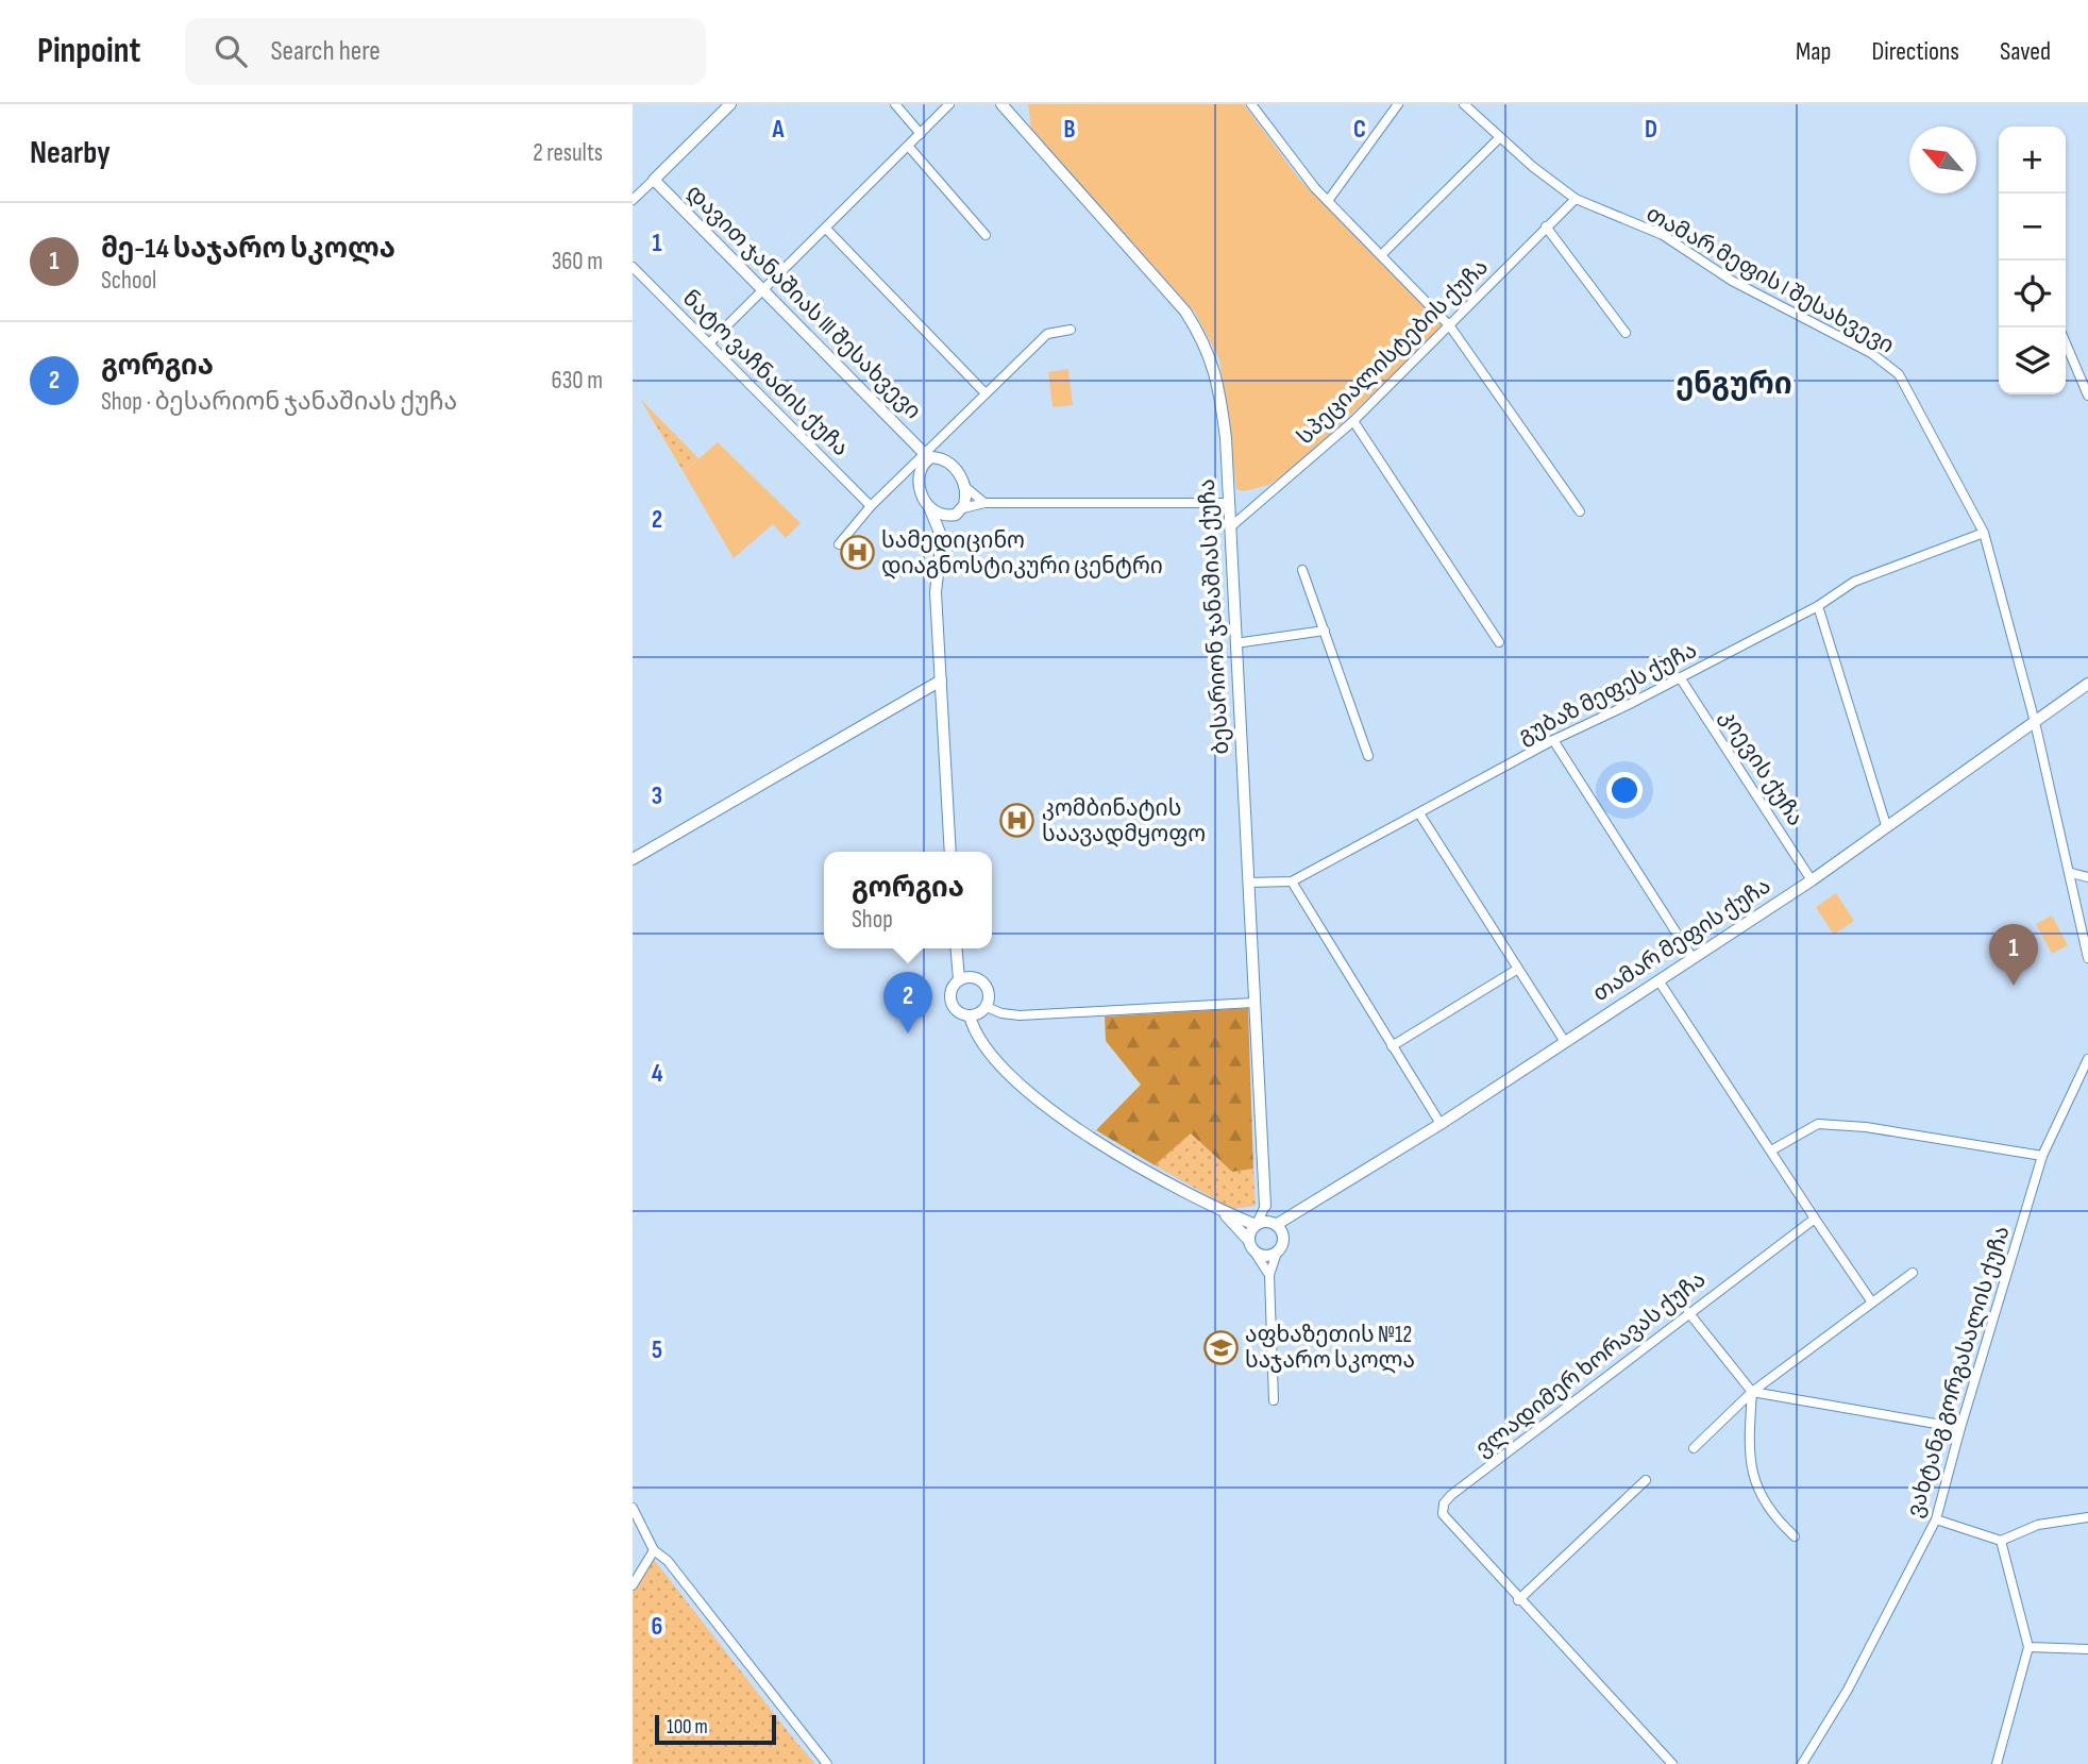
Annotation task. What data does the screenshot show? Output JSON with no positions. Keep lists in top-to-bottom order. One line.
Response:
{"streets":{"street":["თამარ მეფის I შესახვევი","დავით ჯანაშიას III შესახვევი","სპეციალისტების ქუჩა","ნატო ვაჩნაძის ქუჩა","ბესარიონ ჯანაშიას ქუჩა","გუბაზ მეფეს ქუჩა","კიევის ქუჩა","თამარ მეფის ქუჩა","ვლადიმერ ხორავას ქუჩა","ვახტანგ გორგასალის ქუჩა"]},"crossings":[["თამარ მეფის I შესახვევი","სპეციალისტების ქუჩა"],["თამარ მეფის I შესახვევი","გუბაზ მეფეს ქუჩა"],["თამარ მეფის I შესახვევი","თამარ მეფის ქუჩა"],["დავით ჯანაშიას III შესახვევი","ნატო ვაჩნაძის ქუჩა"],["სპეციალისტების ქუჩა","ბესარიონ ჯანაშიას ქუჩა"],["ბესარიონ ჯანაშიას ქუჩა","გუბაზ მეფეს ქუჩა"],["გუბაზ მეფეს ქუჩა","კიევის ქუჩა"],["კიევის ქუჩა","თამარ მეფის ქუჩა"]],"districts":["ენგური"],"places":{"hospital":["სამედიცინო დიაგნოსტიკური ცენტრი","კომბინატის საავადმყოფო"],"school or university":["აფხაზეთის №12 საჯარო სკოლა"]},"scale_bar":"100 m","north":"top left","page":{"header":"Pinpoint","search":"Search here","nav":["Map","Directions","Saved"],"heading":["Nearby","2 results"],"map_buttons":["+","−"],"list":[{"mark":"1","name":"მე-14 საჯარო სკოლა","note":"School","value":"360 m"},{"mark":"2","name":"გორგია","note":"Shop · ბესარიონ ჯანაშიას ქუჩა","value":"630 m"}],"popup":["გორგია","Shop"],"pins":["1","2"],"scale":"100 m"},"grid":{"columns":["A","B","C","D"],"rows":["1","2","3","4","5","6"]}}
